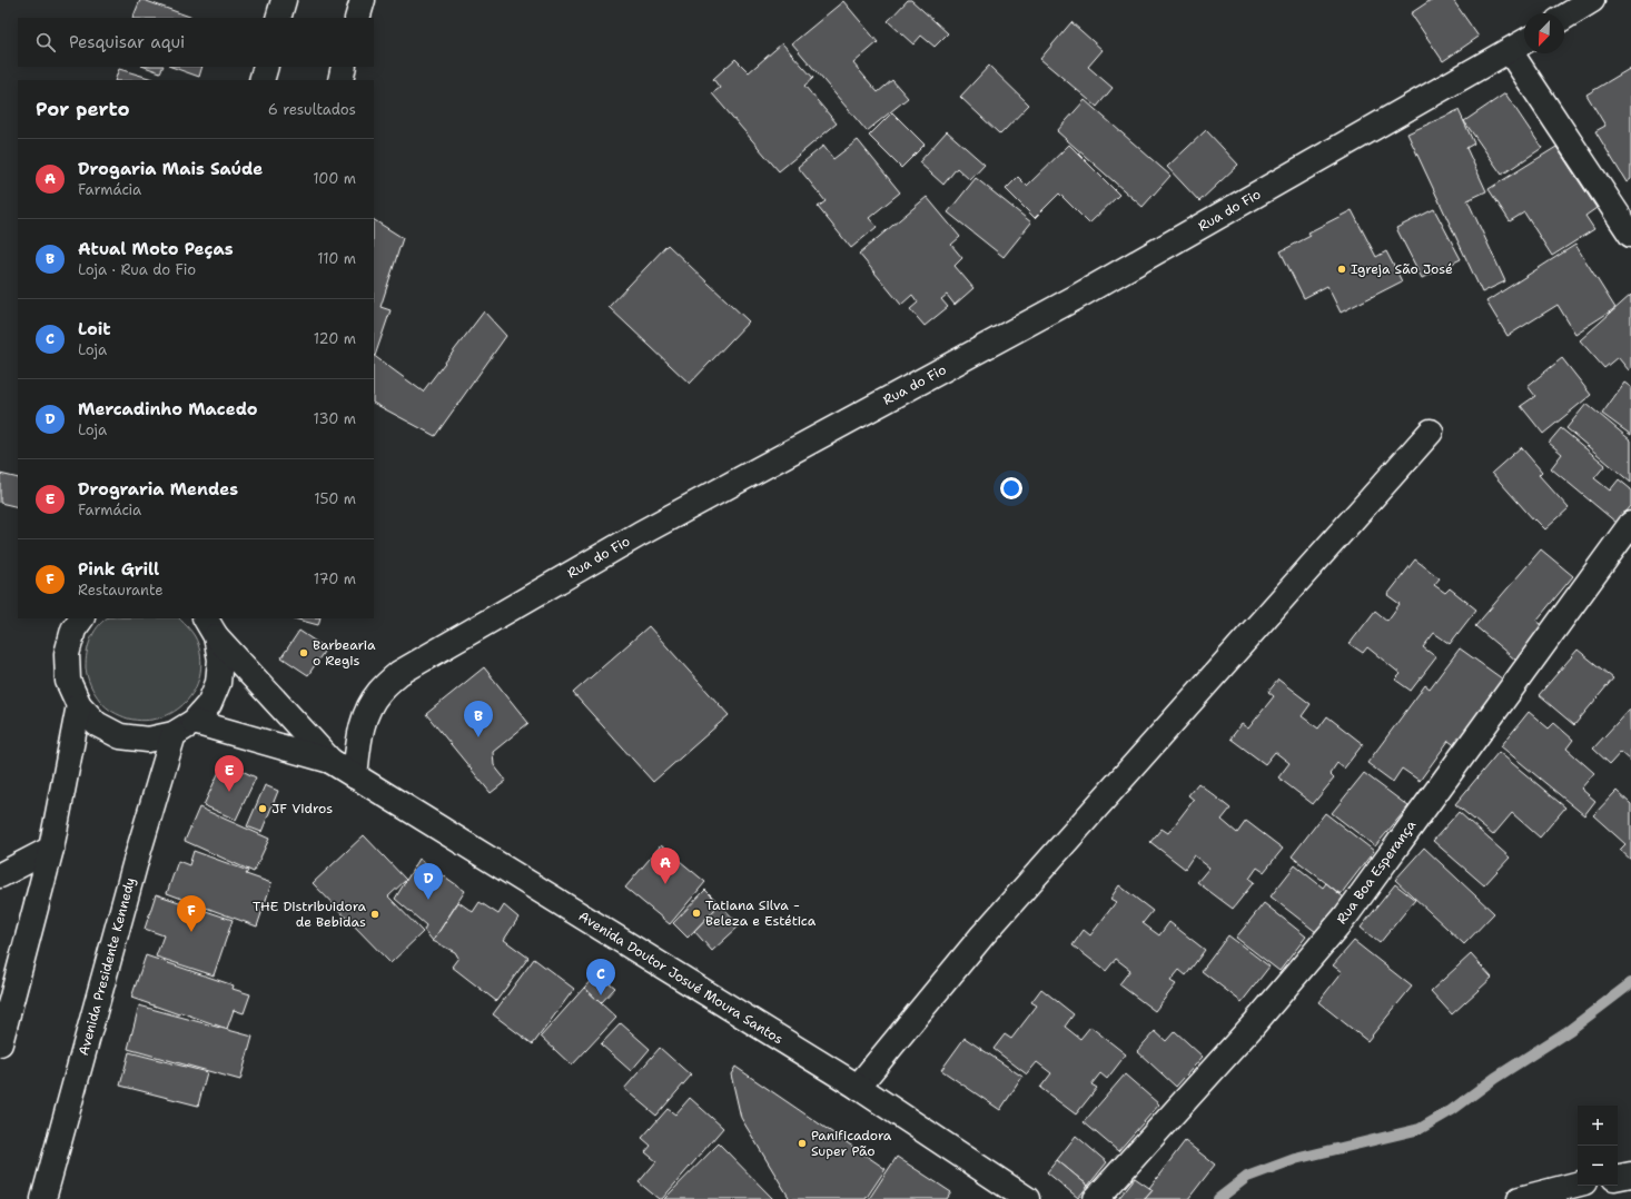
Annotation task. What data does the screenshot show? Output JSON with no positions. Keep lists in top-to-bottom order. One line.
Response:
{"streets":{"street":["Rua do Fio","Rua Boa Esperança","Avenida Presidente Kennedy","Avenida Doutor Josué Moura Santos"]},"crossings":[["Rua do Fio","Avenida Doutor Josué Moura Santos"]],"places":["Igreja São José","Barbearia o Regis","JF Vidros","Tatiana Silva - Beleza e Estética","THE Distribuidora de Bebidas","Panificadora Super Pão"],"north":"bottom left","page":{"search":"Pesquisar aqui","heading":["Por perto","6 resultados"],"list":[{"mark":"A","name":"Drogaria Mais Saúde","note":"Farmácia","value":"100 m"},{"mark":"B","name":"Atual Moto Peças","note":"Loja · Rua do Fio","value":"110 m"},{"mark":"C","name":"Loit","note":"Loja","value":"120 m"},{"mark":"D","name":"Mercadinho Macedo","note":"Loja","value":"130 m"},{"mark":"E","name":"Drograria Mendes","note":"Farmácia","value":"150 m"},{"mark":"F","name":"Pink Grill","note":"Restaurante","value":"170 m"}],"pins":["B","E","A","D","F","C"],"map_buttons":["+","−"]}}
